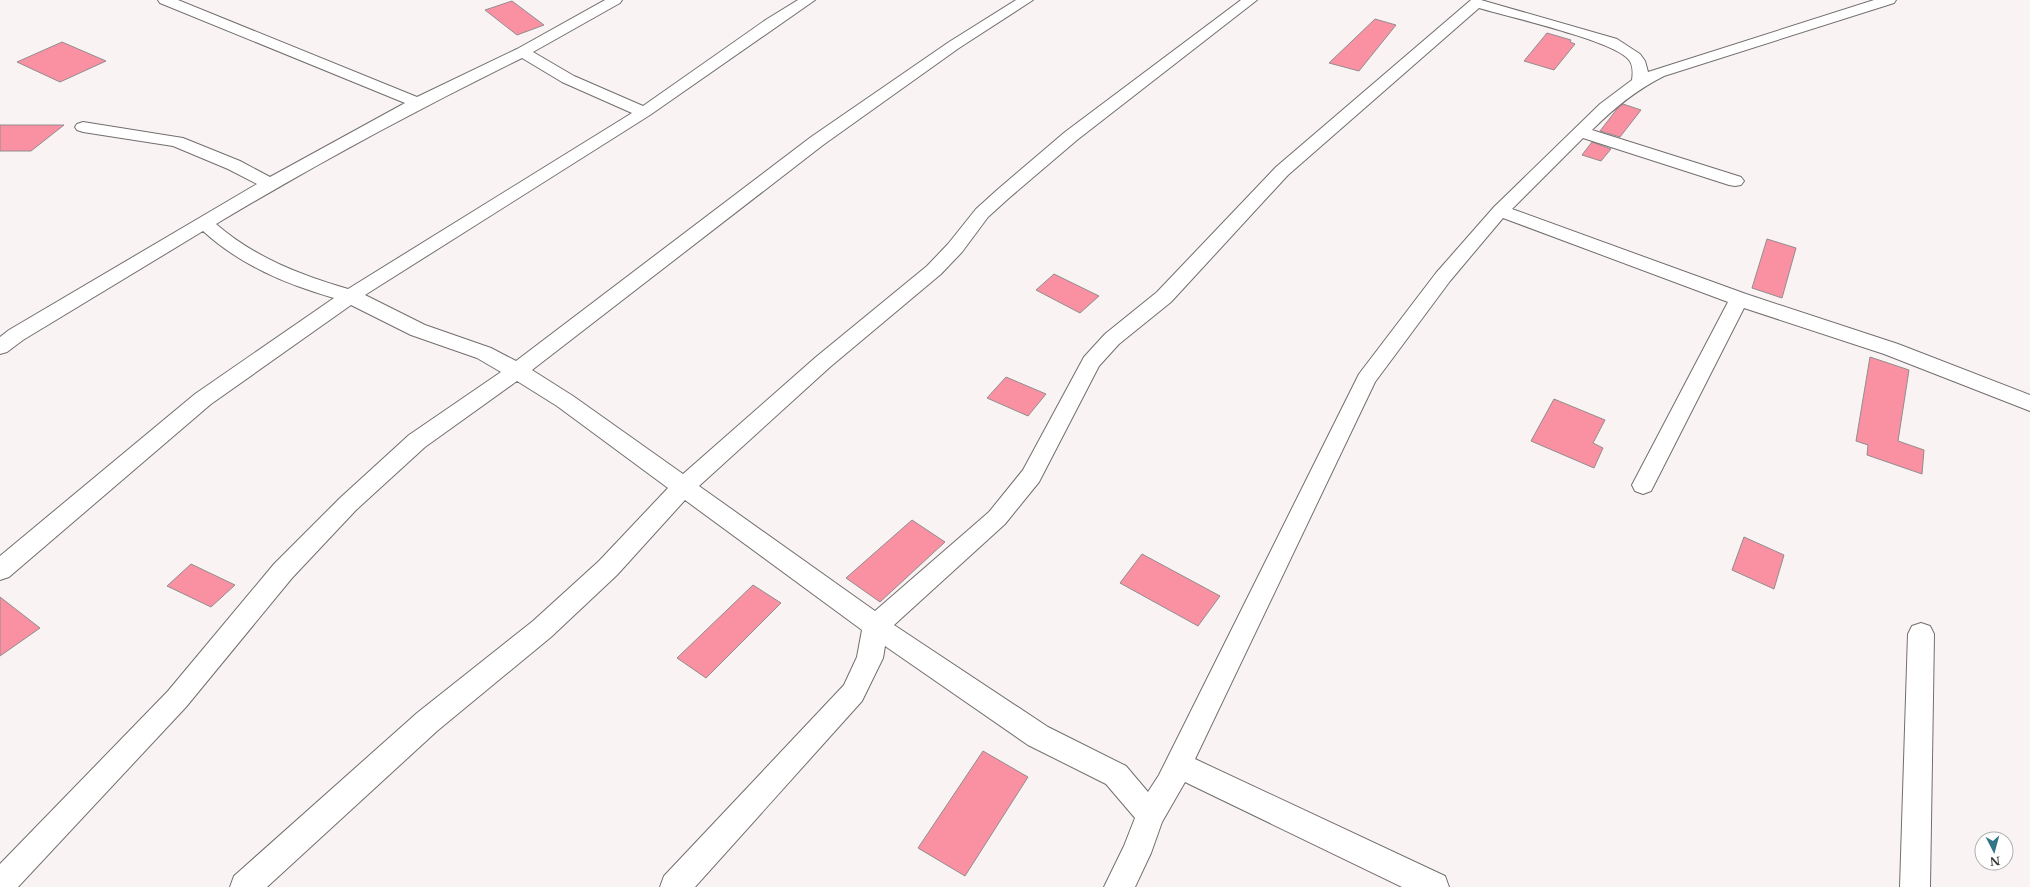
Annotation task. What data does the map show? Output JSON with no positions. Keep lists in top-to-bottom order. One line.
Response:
{"north":"bottom"}
